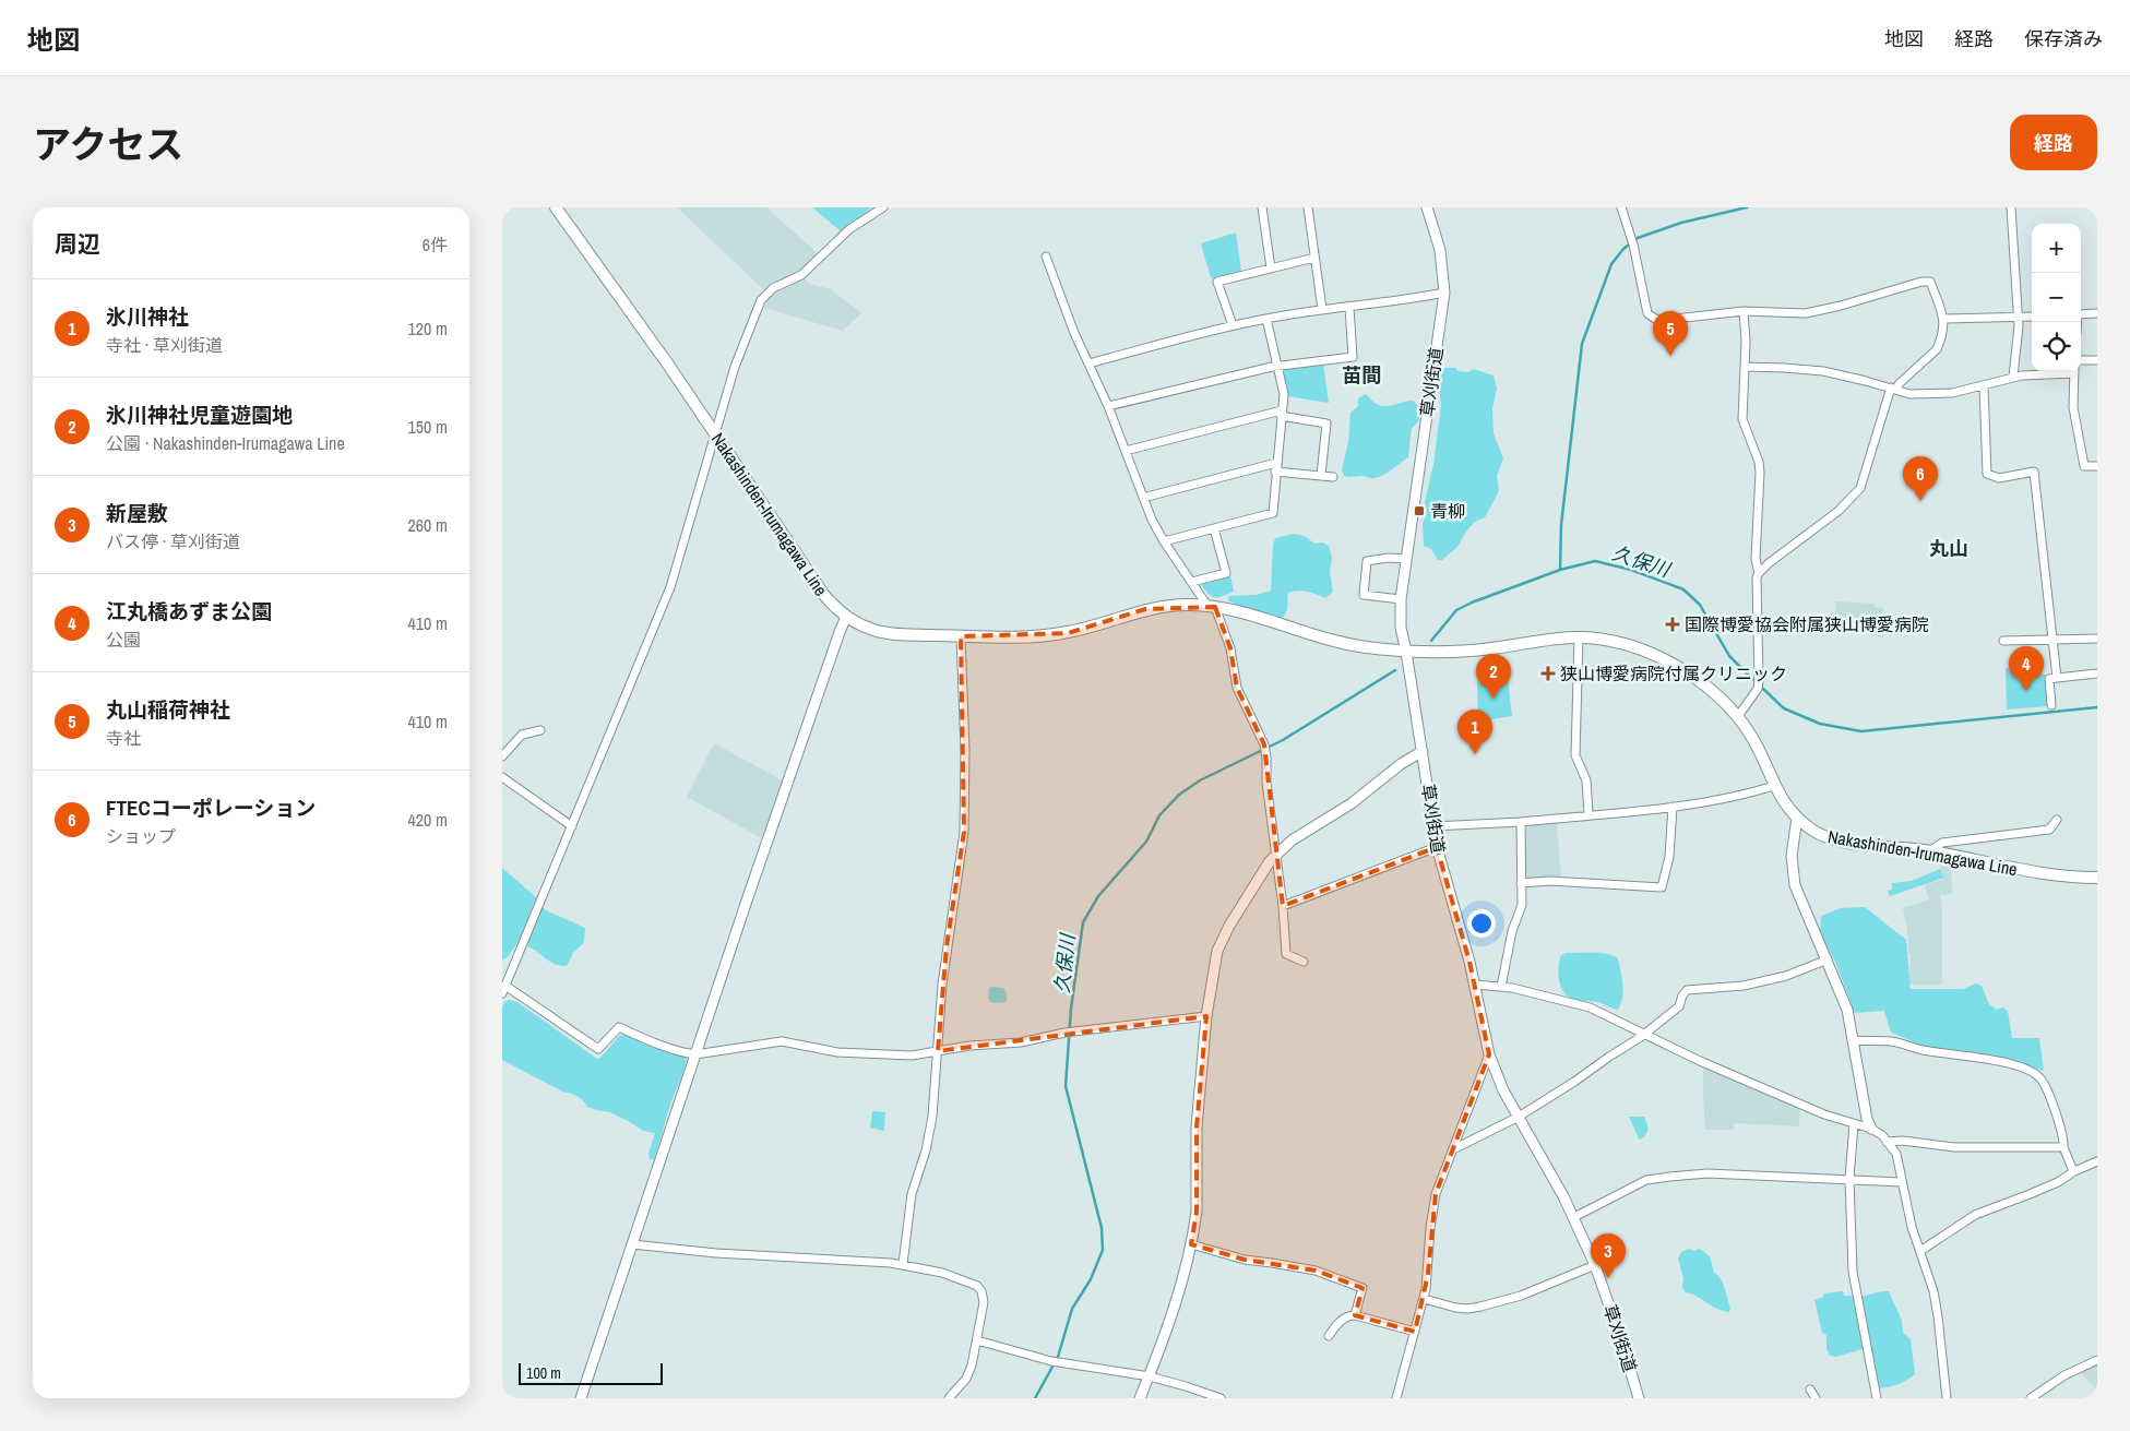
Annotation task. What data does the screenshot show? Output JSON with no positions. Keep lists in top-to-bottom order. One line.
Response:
{"streets":{"main road":["Nakashinden-Irumagawa Line"],"street":["草刈街道"]},"crossings":[["草刈街道","Nakashinden-Irumagawa Line"]],"districts":["苗間","丸山"],"water":["久保川"],"places":{"transit":["青柳"],"health":["国際博愛協会附属狭山博愛病院","狭山博愛病院付属クリニック"]},"scale_bar":"100 m","page":{"header":"地図","nav":["地図","経路","保存済み"],"title":"アクセス","buttons":"経路","heading":["周辺","6件"],"map_buttons":["+","−"],"list":[{"mark":"1","name":"氷川神社","note":"寺社 · 草刈街道","value":"120 m"},{"mark":"2","name":"氷川神社児童遊園地","note":"公園 · Nakashinden-Irumagawa Line","value":"150 m"},{"mark":"3","name":"新屋敷","note":"バス停 · 草刈街道","value":"260 m"},{"mark":"4","name":"江丸橋あずま公園","note":"公園","value":"410 m"},{"mark":"5","name":"丸山稲荷神社","note":"寺社","value":"410 m"},{"mark":"6","name":"FTECコーポレーション","note":"ショップ","value":"420 m"}],"pins":["5","6","4","2","1","3"],"scale":"100 m"}}
